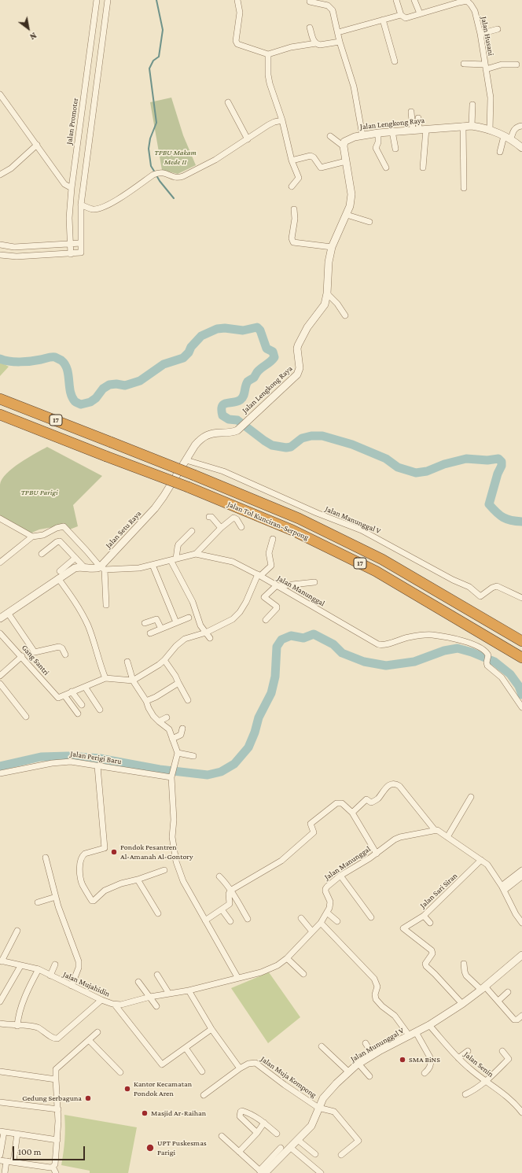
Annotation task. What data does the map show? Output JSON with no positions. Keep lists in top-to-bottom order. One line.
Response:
{"streets":{"highway":["17","Jalan Tol Kunciran–Serpong"],"street":["Jalan Husani","Jalan Promoter","Jalan Lengkong Raya","Jalan Manunggal V","Jalan Setu Raya","Jalan Manunggal","Gang Santri","Jalan Perigi Baru","Jalan Sari Siran","Jalan Mujahidin","Jalan Mununggal V","Jalan Senin","Jalan Muja Kompong"]},"crossings":[["Jalan Husani","Jalan Lengkong Raya"],["Jalan Lengkong Raya","Jalan Setu Raya"],["Jalan Manunggal V","Jalan Setu Raya"],["Jalan Setu Raya","Jalan Manunggal"],["Jalan Manunggal","Jalan Mujahidin"],["Jalan Sari Siran","Jalan Mununggal V"],["Jalan Mununggal V","Jalan Senin"],["Jalan Mununggal V","Jalan Muja Kompong"]],"parks":["TPBU Makam Mede II","TPBU Parigi"],"places":["Pondok Pesantren Al-Amanah Al-Gontory","SMA BiNS","Kantor Kecamatan Pondok Aren","Gedung Serbaguna","Masjid Ar-Raihan","UPT Puskesmas Parigi"],"scale_bar":"100 m","north":"bottom right"}
